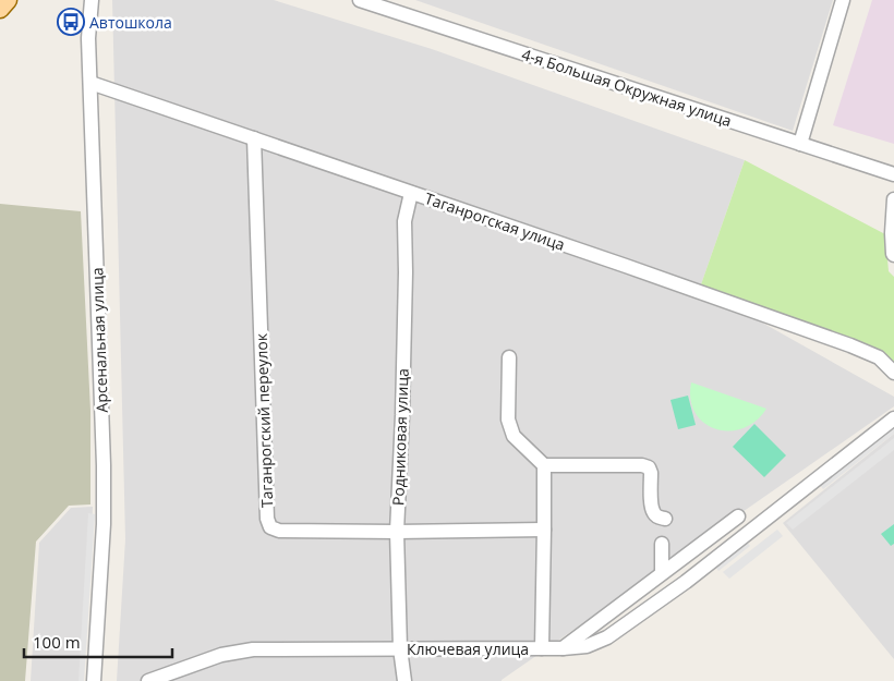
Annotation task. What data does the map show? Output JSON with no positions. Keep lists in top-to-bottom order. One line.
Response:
{"streets":{"street":["4-я Большая Окружная улица","Таганрогская улица","Арсенальная улица","Таганрогский переулок","Родниковая улица","Ключевая улица"]},"crossings":[["Таганрогская улица","Арсенальная улица"],["Таганрогская улица","Таганрогский переулок"],["Таганрогская улица","Родниковая улица"],["Таганрогский переулок","Родниковая улица"],["Таганрогский переулок","Ключевая улица"],["Родниковая улица","Ключевая улица"]],"places":{"bus stop":["Автошкола"]},"scale_bar":"100 m"}
